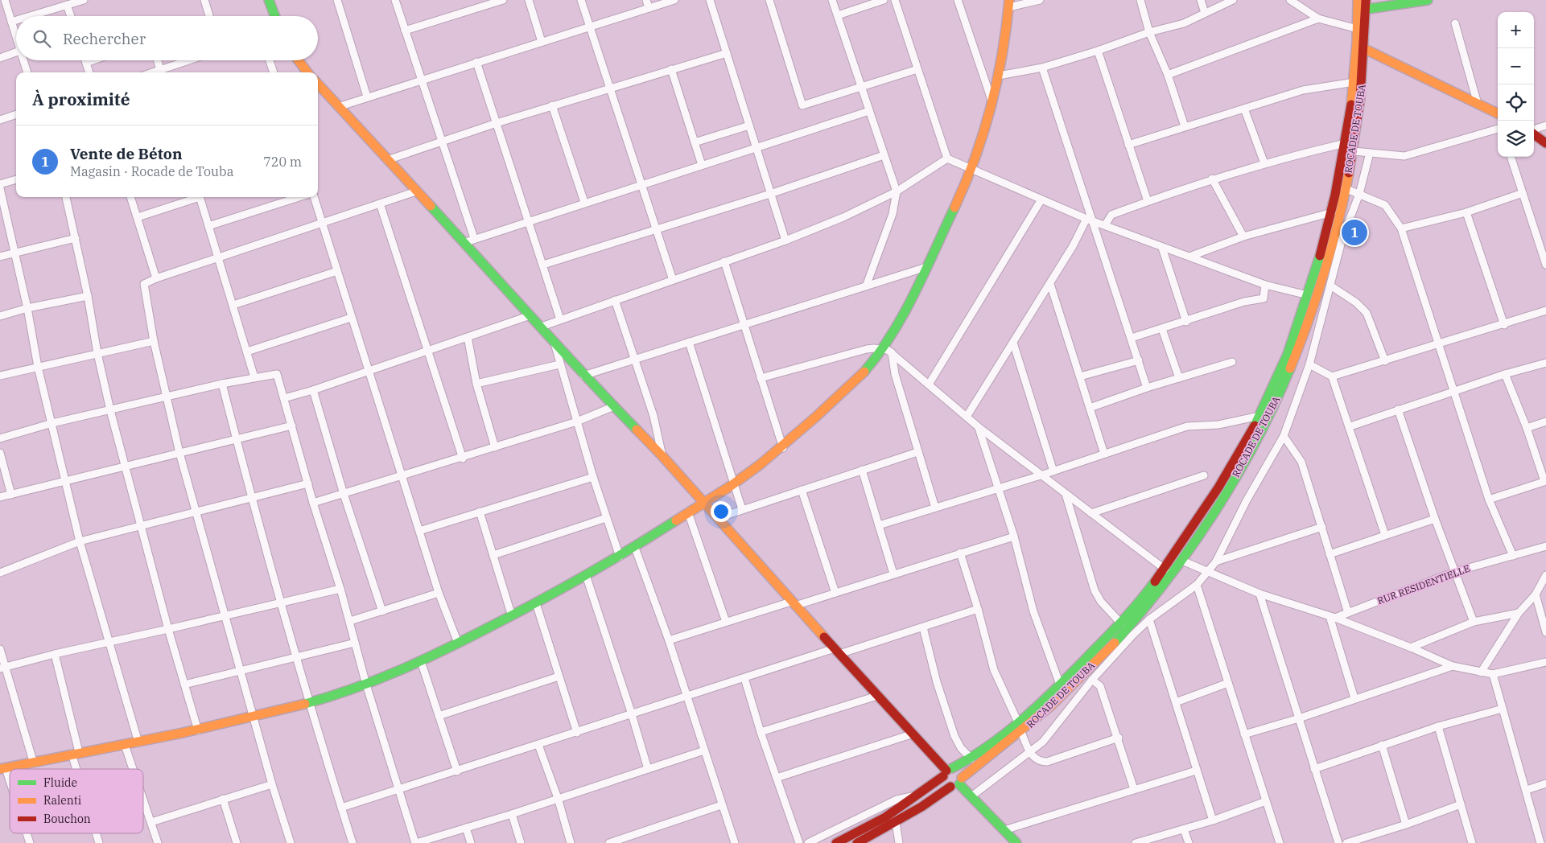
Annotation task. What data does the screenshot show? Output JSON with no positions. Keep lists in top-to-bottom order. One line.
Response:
{"streets":{"main road":["ROCADE DE TOUBA"],"street":["RUR RESIDENTIELLE"]},"legend":["Fluide","Ralenti","Bouchon"],"page":{"map_buttons":["+","−"],"search":"Rechercher","heading":"À proximité","list":[{"mark":"1","name":"Vente de Béton","note":"Magasin · Rocade de Touba","value":"720 m"}],"pins":"1"}}
